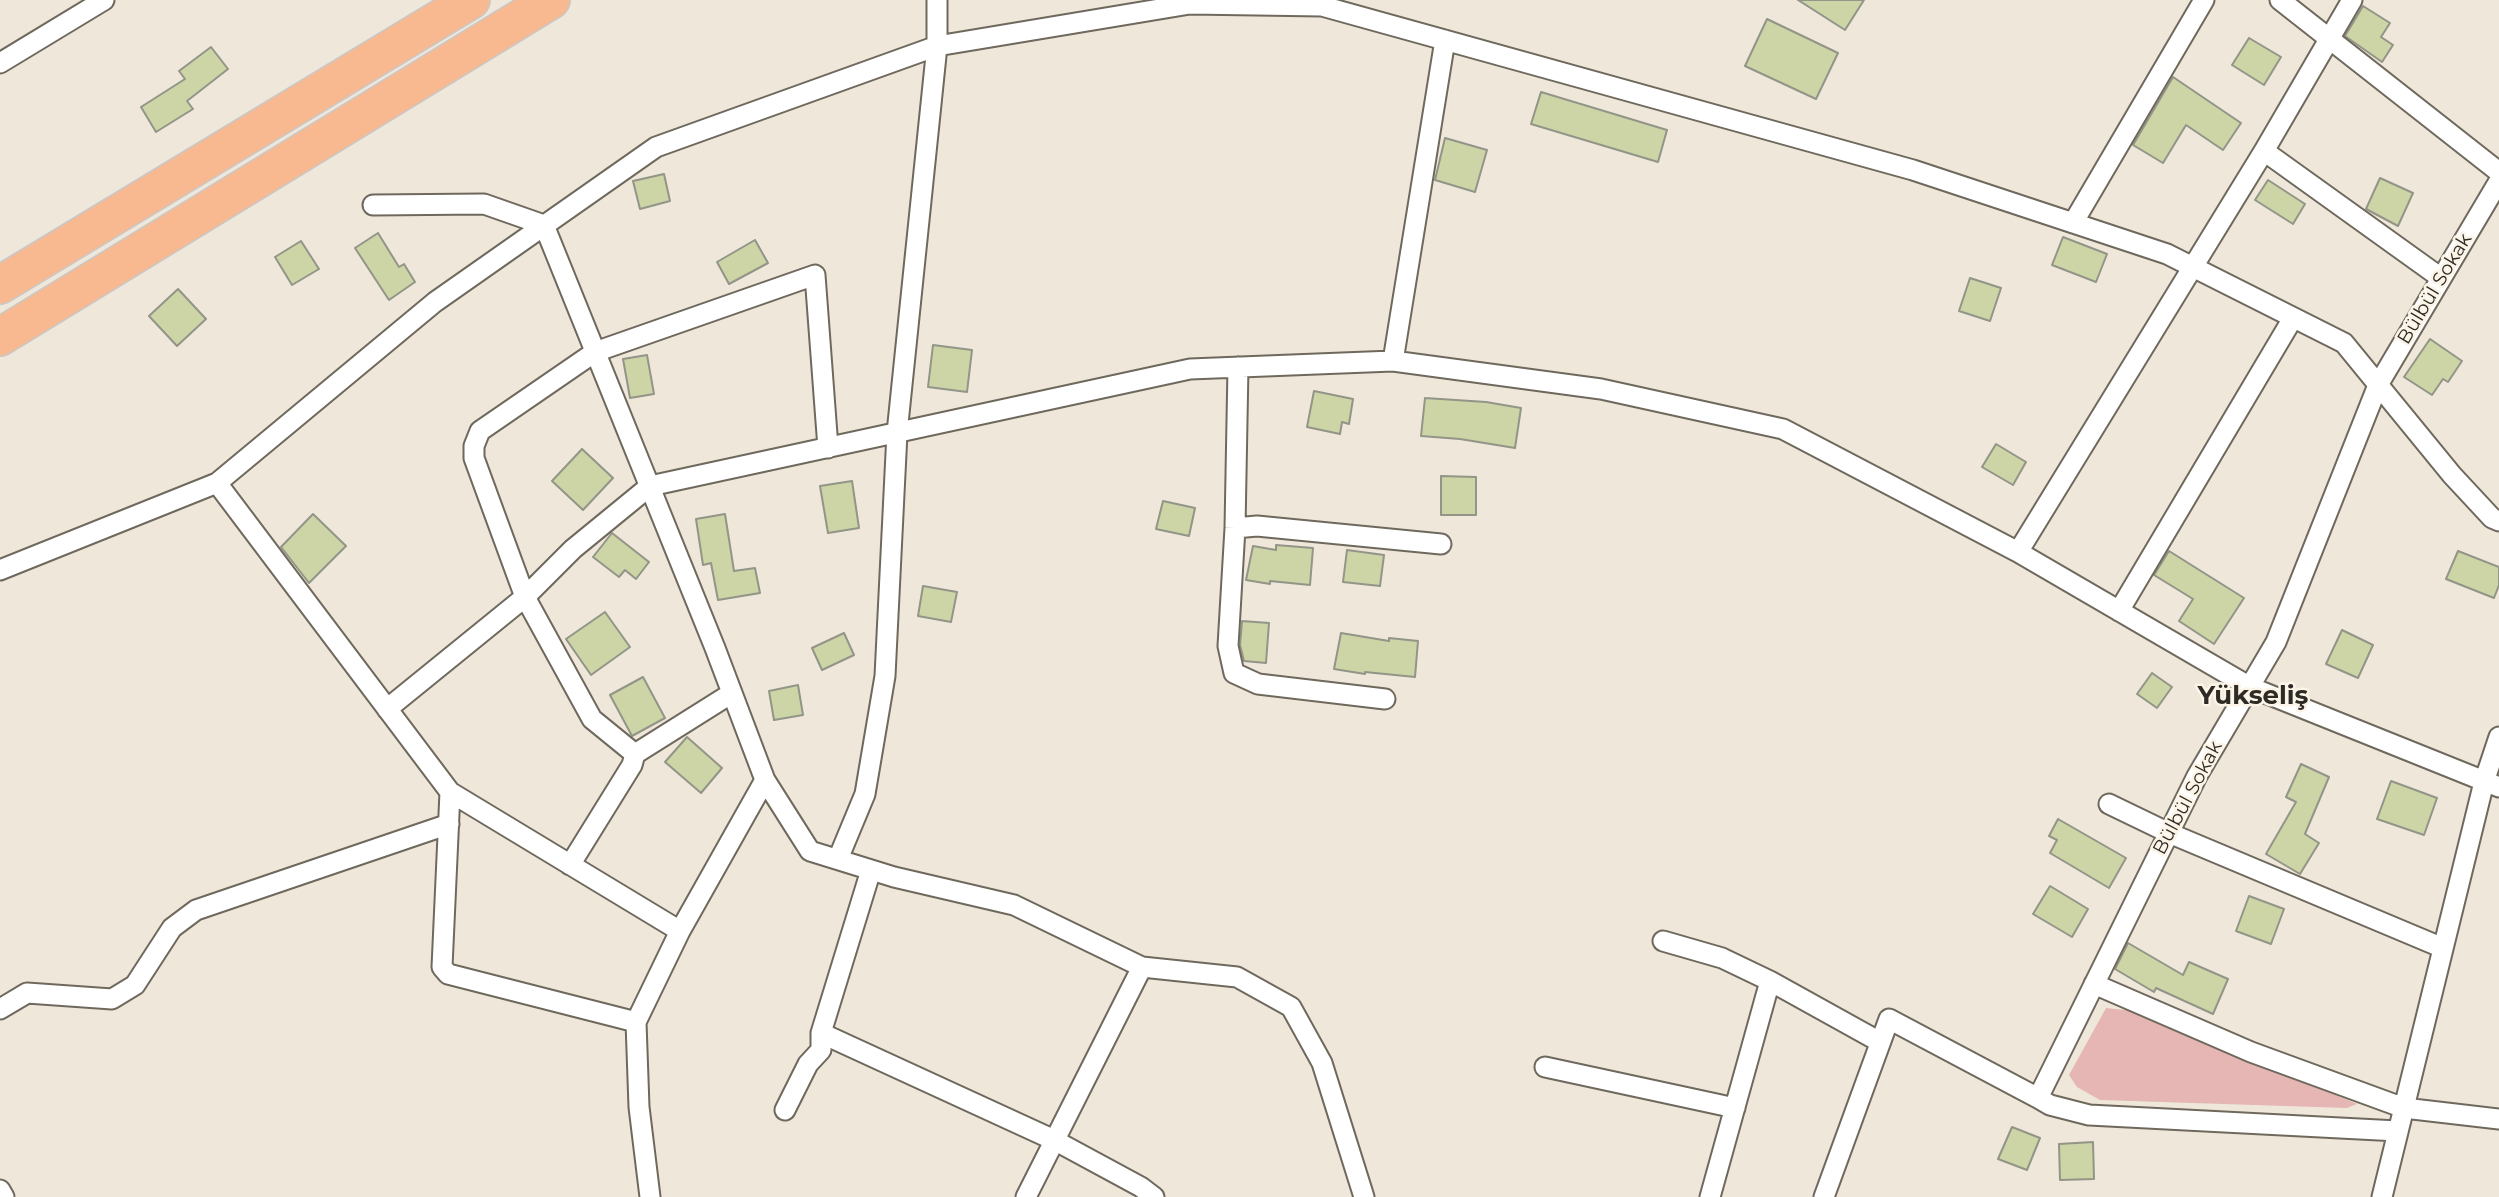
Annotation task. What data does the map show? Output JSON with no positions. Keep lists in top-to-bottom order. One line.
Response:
{"streets":{"street":["Bülbül Sokak"]},"districts":["Yükseliş"]}
